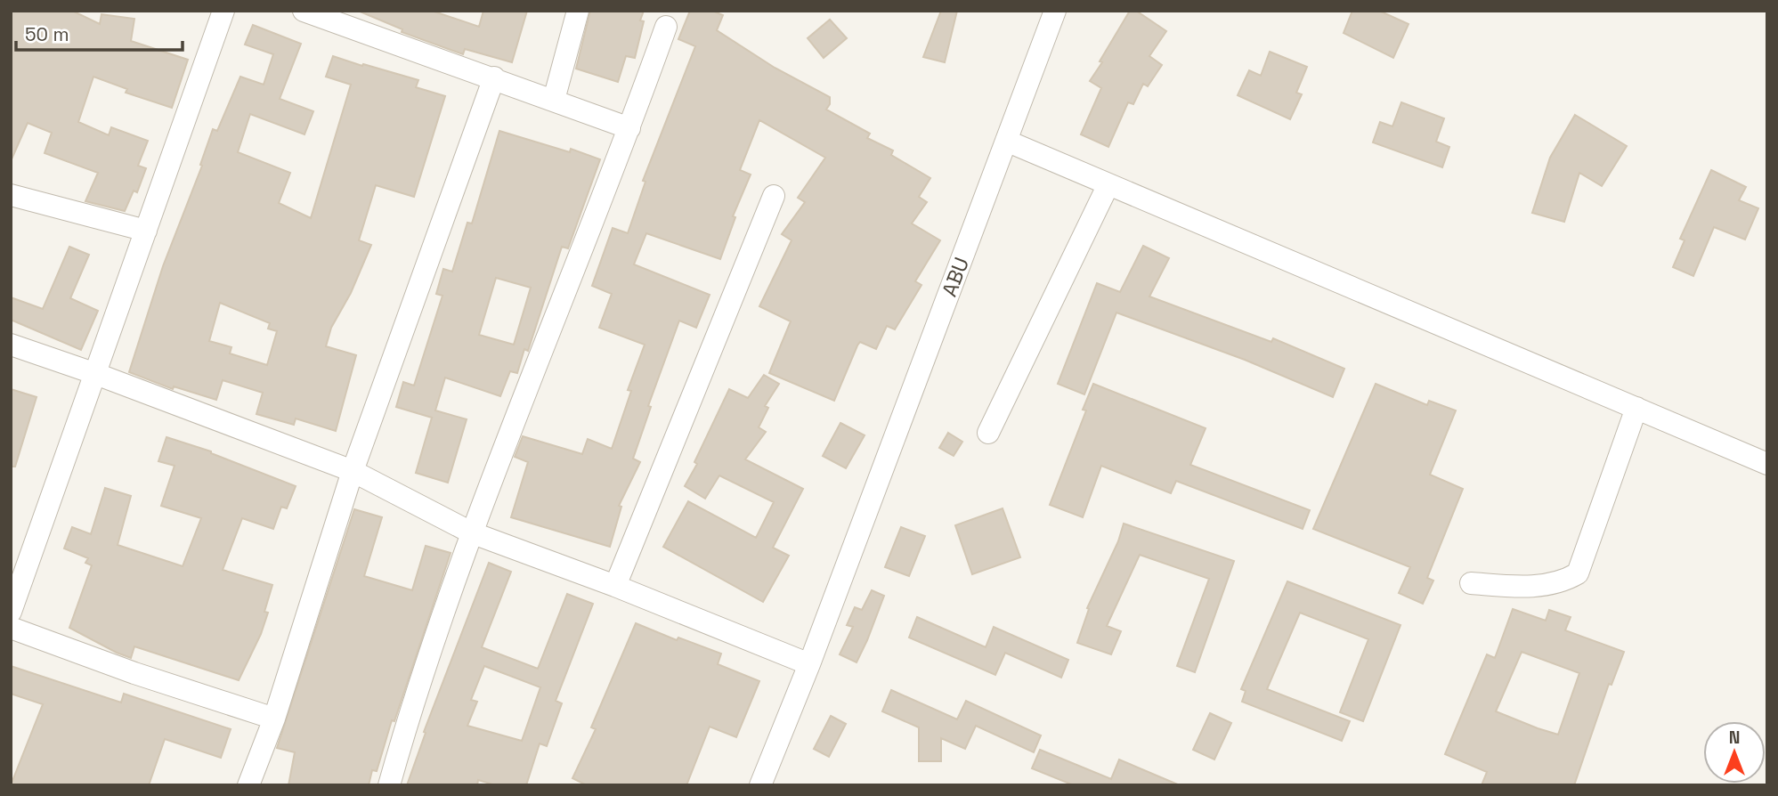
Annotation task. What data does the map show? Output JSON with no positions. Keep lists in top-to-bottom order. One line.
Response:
{"streets":{"street":["ABU"]},"scale_bar":"50 m","north":"top"}
